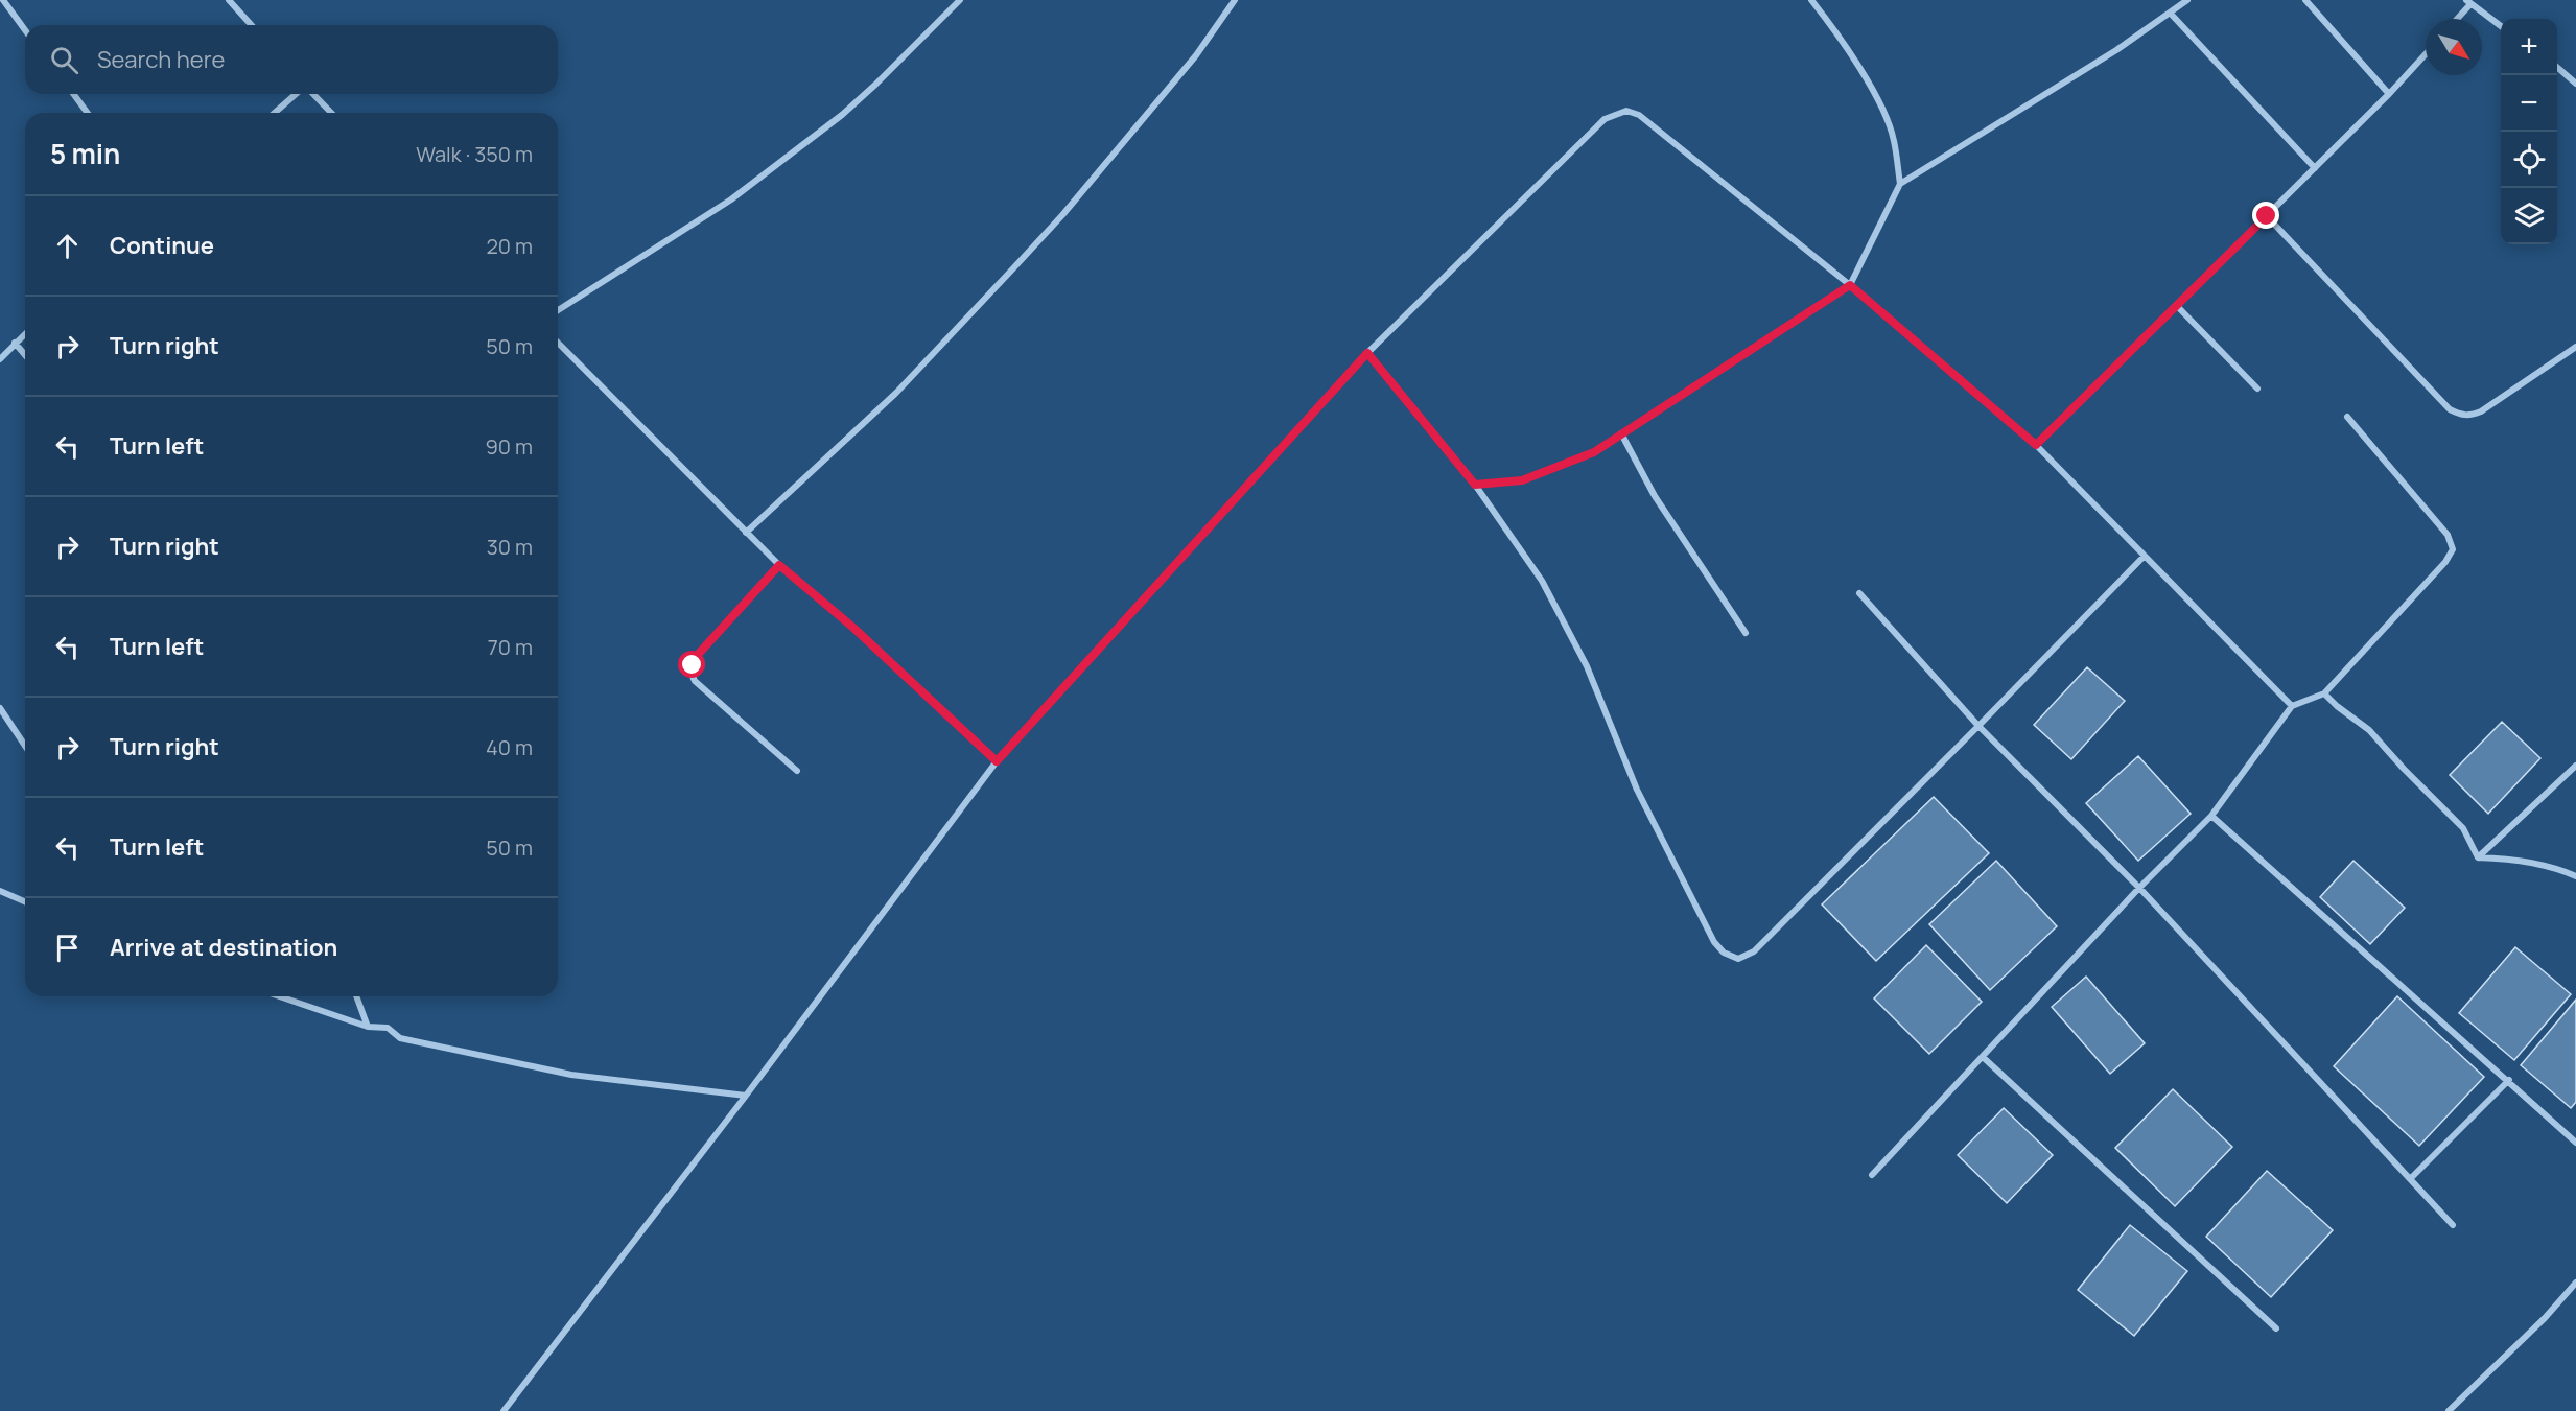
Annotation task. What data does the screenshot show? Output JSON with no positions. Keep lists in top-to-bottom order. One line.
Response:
{"north":"bottom right","page":{"map_buttons":["+","−"],"search":"Search here","heading":["5 min","Walk · 350 m"],"list":[["Continue","20 m"],["Turn right","50 m"],["Turn left","90 m"],["Turn right","30 m"],["Turn left","70 m"],["Turn right","40 m"],["Turn left","50 m"],"Arrive at destination"]}}
